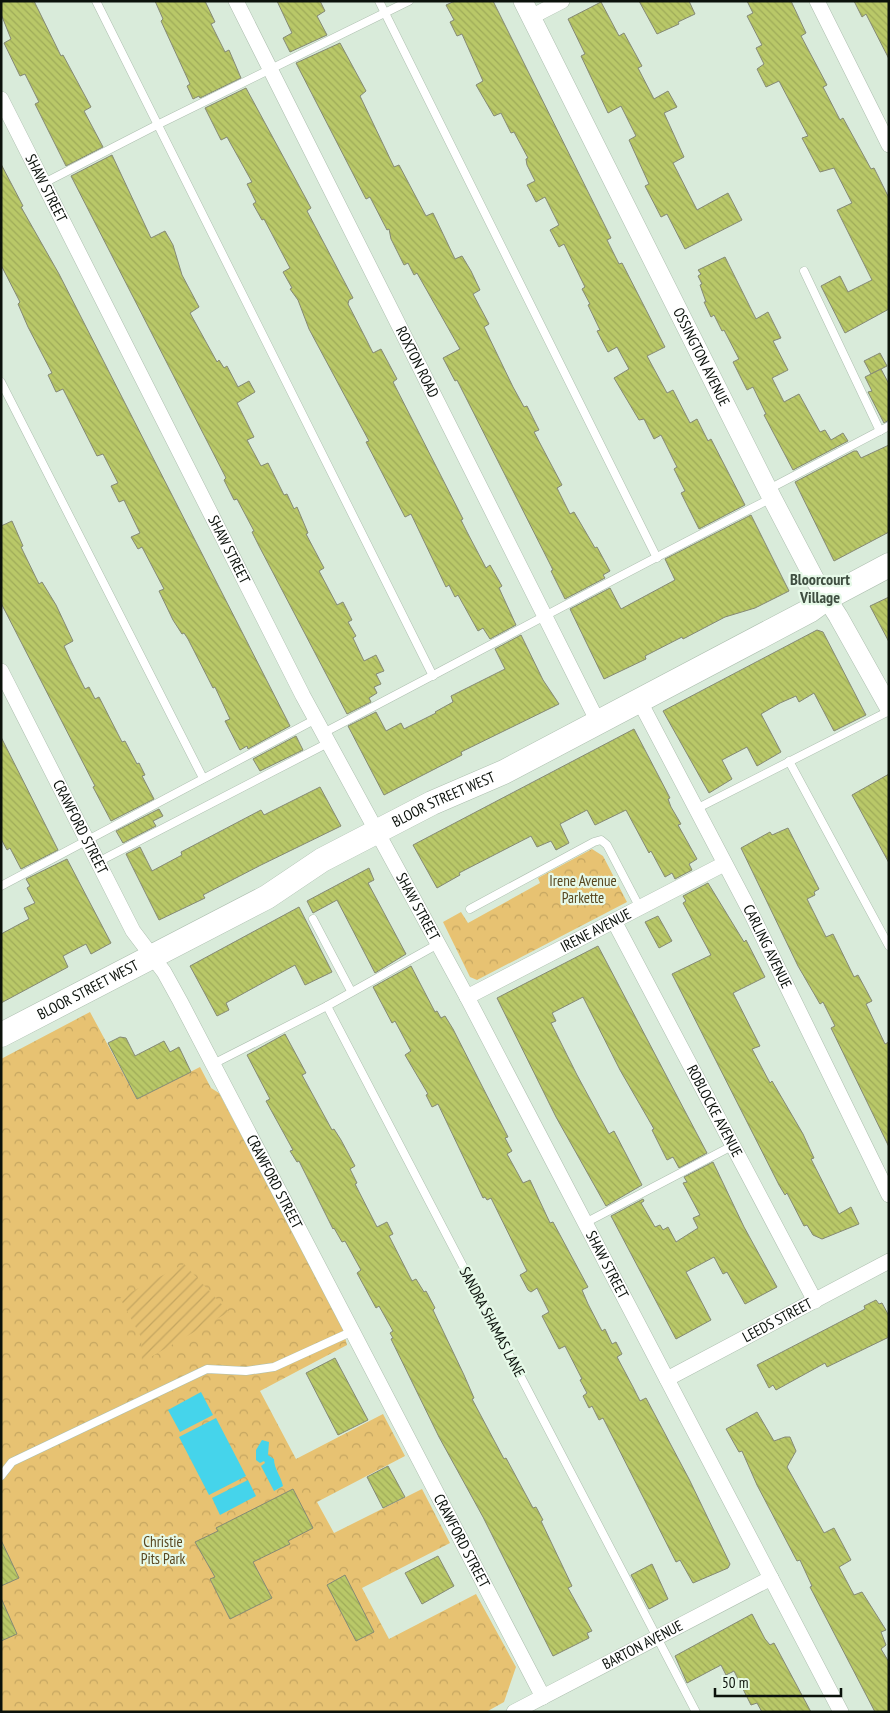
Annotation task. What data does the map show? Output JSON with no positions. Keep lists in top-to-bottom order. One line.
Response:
{"streets":{"main road":["BLOOR STREET WEST"],"street":["SHAW STREET","OSSINGTON AVENUE","ROXTON ROAD","CRAWFORD STREET","IRENE AVENUE","CARLING AVENUE","ROBLOCKE AVENUE","LEEDS STREET","BARTON AVENUE"],"lane":["SANDRA SHAMAS LANE"]},"crossings":[["SHAW STREET","BLOOR STREET WEST"],["SHAW STREET","IRENE AVENUE"],["SHAW STREET","LEEDS STREET"],["SHAW STREET","BARTON AVENUE"],["OSSINGTON AVENUE","BLOOR STREET WEST"],["ROXTON ROAD","BLOOR STREET WEST"],["BLOOR STREET WEST","CRAWFORD STREET"],["BLOOR STREET WEST","CARLING AVENUE"],["CRAWFORD STREET","BARTON AVENUE"],["IRENE AVENUE","CARLING AVENUE"],["IRENE AVENUE","ROBLOCKE AVENUE"],["ROBLOCKE AVENUE","LEEDS STREET"],["SANDRA SHAMAS LANE","BARTON AVENUE"]],"districts":["Bloorcourt Village"],"parks":["Irene Avenue Parkette","Christie Pits Park"],"scale_bar":"50 m"}
